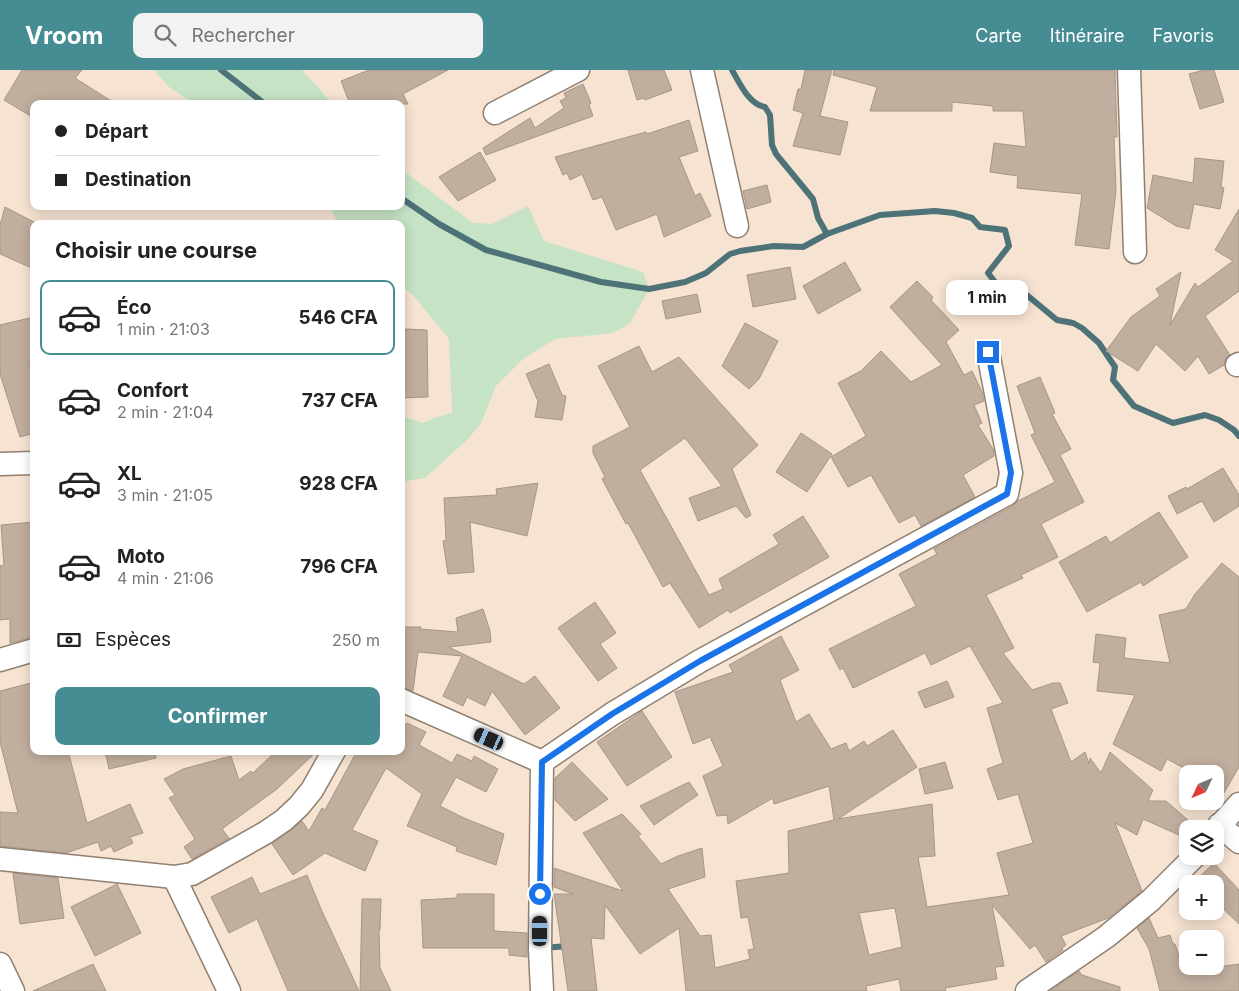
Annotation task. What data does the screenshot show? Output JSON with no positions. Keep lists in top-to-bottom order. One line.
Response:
{"north":"bottom left","page":{"header":"Vroom","search":"Rechercher","nav":["Carte","Itinéraire","Favoris"],"banner":["Départ","Destination"],"heading":"Choisir une course","bubble":"1 min","list":[{"name":"Éco","note":"1 min · 21:03","value":"546 CFA"},{"name":"Confort","note":"2 min · 21:04","value":"737 CFA"},{"name":"XL","note":"3 min · 21:05","value":"928 CFA"},{"name":"Moto","note":"4 min · 21:06","value":"796 CFA"}],"pay":["Espèces","250 m"],"buttons":"Confirmer","map_buttons":["+","−"]}}
